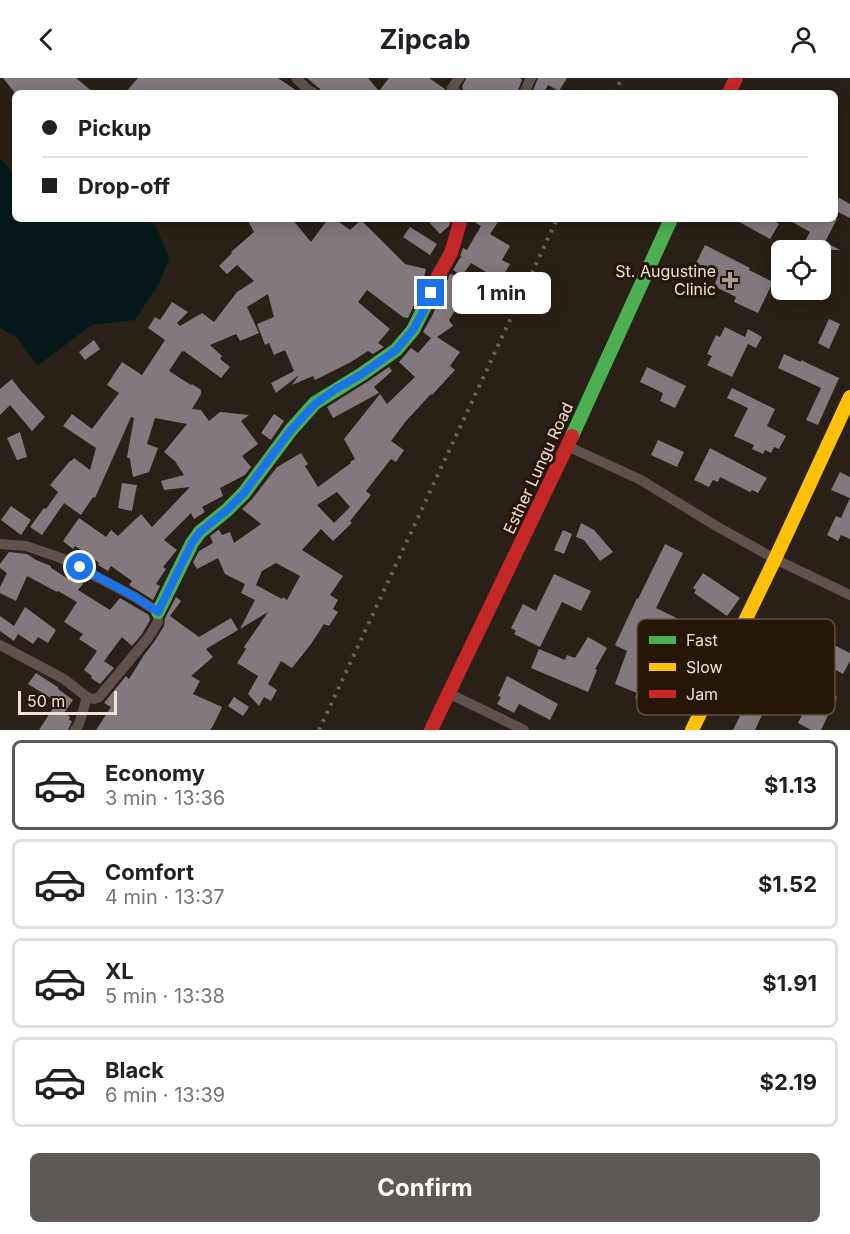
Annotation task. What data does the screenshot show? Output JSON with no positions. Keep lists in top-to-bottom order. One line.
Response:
{"streets":{"street":["Esther Lungu Road"]},"places":{"health":["St. Augustine Clinic"]},"legend":["Fast","Slow","Jam"],"scale_bar":"50 m","page":{"header":"Zipcab","banner":["Pickup","Drop-off"],"bubble":"1 min","scale":"50 m","list":[{"name":"Economy","note":"3 min · 13:36","value":"$1.13"},{"name":"Comfort","note":"4 min · 13:37","value":"$1.52"},{"name":"XL","note":"5 min · 13:38","value":"$1.91"},{"name":"Black","note":"6 min · 13:39","value":"$2.19"}],"buttons":"Confirm"}}
